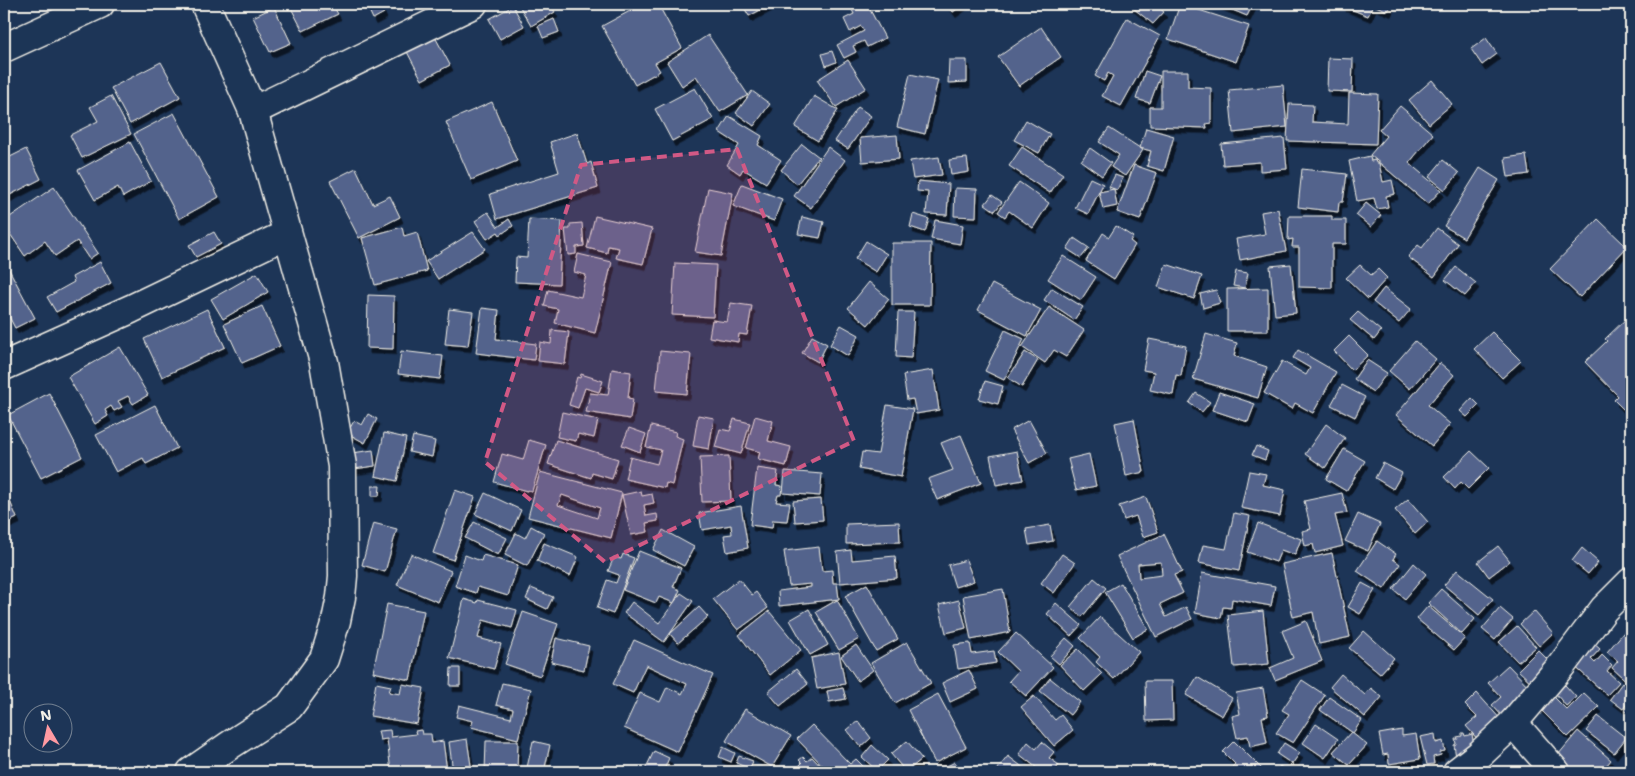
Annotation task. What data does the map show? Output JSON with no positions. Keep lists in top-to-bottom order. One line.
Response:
{"north":"top"}
